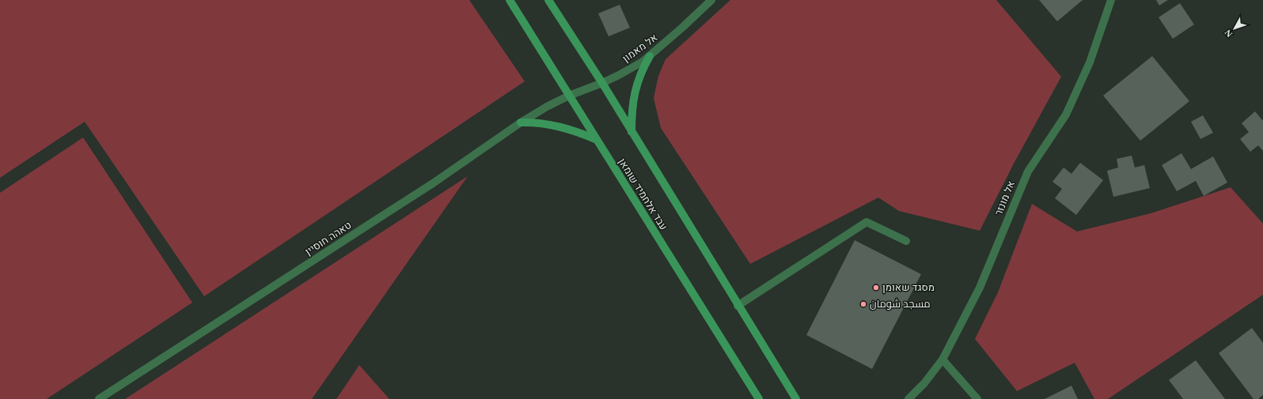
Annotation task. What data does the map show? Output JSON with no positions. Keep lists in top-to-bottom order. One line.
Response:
{"streets":{"main road":["עבד אלחמיד שומאן"],"street":["אל מאמון","אל מונזר","טאהה חוסיין"]},"crossings":[["אל מאמון","עבד אלחמיד שומאן"],["אל מאמון","טאהה חוסיין"],["עבד אלחמיד שומאן","טאהה חוסיין"]],"places":["מסגד שאומן","مسجد شومان"],"north":"bottom left"}
